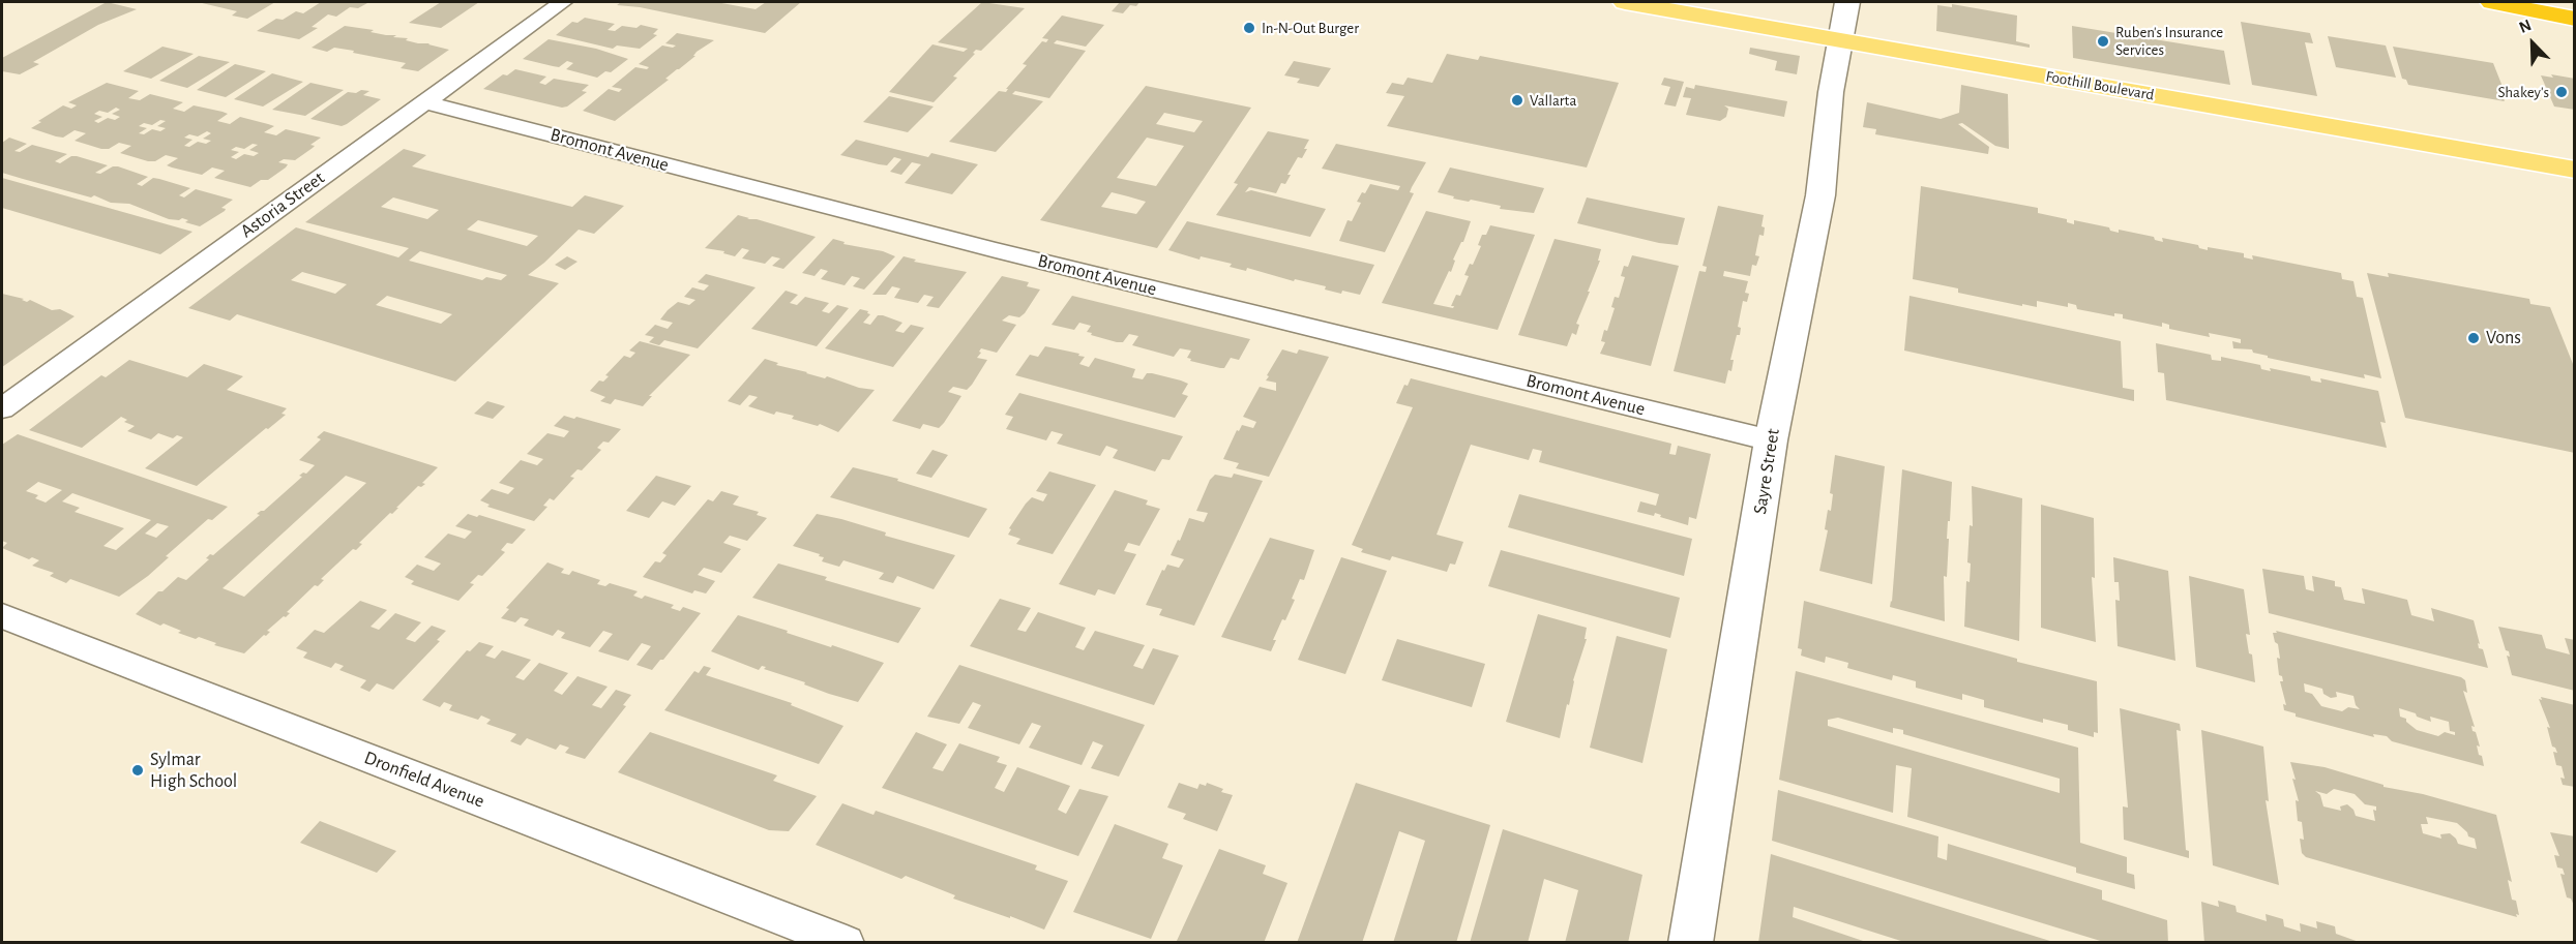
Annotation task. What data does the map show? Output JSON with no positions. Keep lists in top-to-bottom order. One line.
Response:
{"streets":{"main road":["Foothill Boulevard"],"street":["Bromont Avenue","Astoria Street","Sayre Street","Dronfield Avenue"]},"crossings":[["Foothill Boulevard","Sayre Street"],["Bromont Avenue","Astoria Street"],["Bromont Avenue","Sayre Street"]],"places":["In-N-Out Burger","Ruben's Insurance Services","Shakey's","Vallarta","Vons","Sylmar High School"],"north":"top left"}
